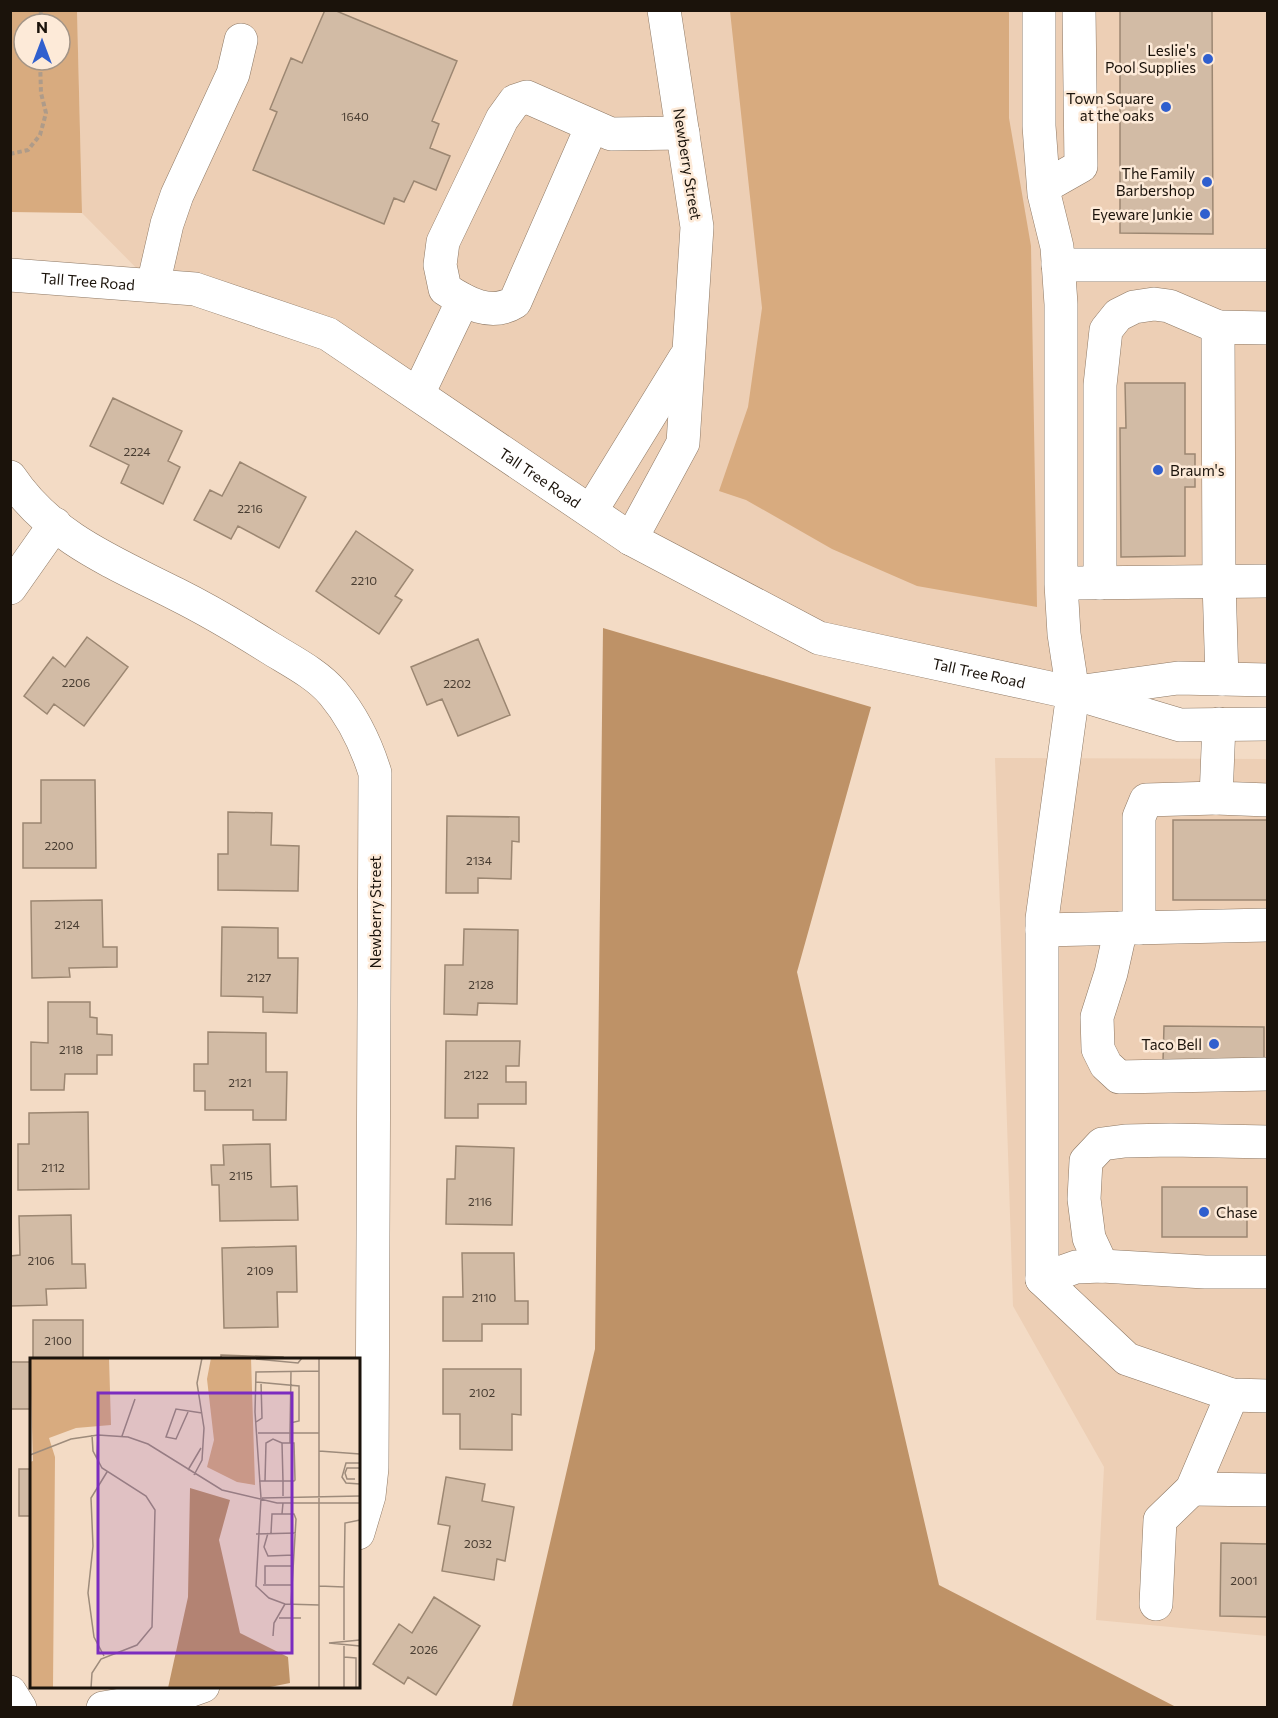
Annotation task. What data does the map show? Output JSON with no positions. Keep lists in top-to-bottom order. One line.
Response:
{"streets":{"street":["Newberry Street","Tall Tree Road"]},"crossings":[["Newberry Street","Tall Tree Road"]],"places":["Leslie's Pool Supplies","Town Square at the oaks","The Family Barbershop","Eyeware Junkie","Braum's","Taco Bell","Chase"],"house_numbers":["1640","2224","2216","2210","2206","2202","2200","2134","2124","2127","2128","2118","2122","2121","2112","2115","2116","2106","2109","2110","2100","2102","2032","2001","2026"],"north":"top"}
